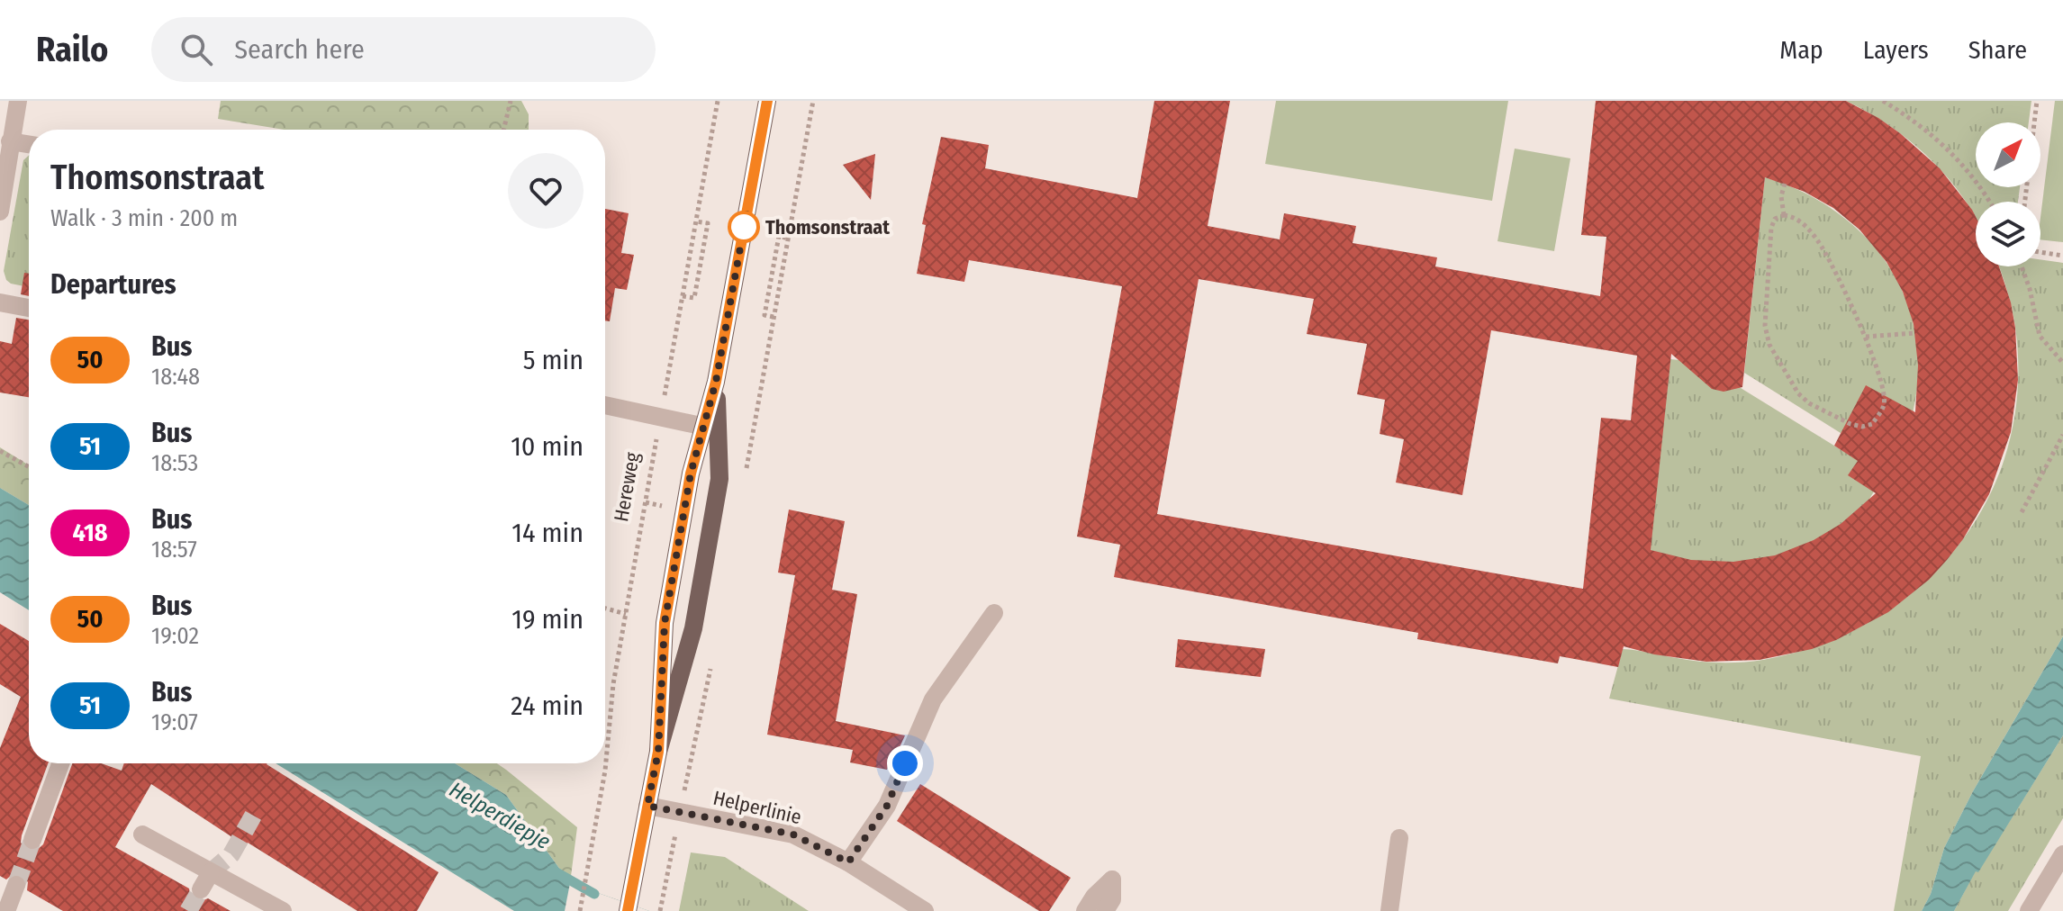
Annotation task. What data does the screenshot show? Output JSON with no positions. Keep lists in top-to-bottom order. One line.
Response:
{"streets":{"street":["Helperlinie"],"path":["Hereweg"]},"water":["Helperdiepje"],"places":["Thomsonstraat"],"lines":["bus line 50"],"north":"top right","page":{"header":"Railo","search":"Search here","nav":["Map","Layers","Share"],"heading":[["Thomsonstraat","Walk · 3 min · 200 m"],"Departures"],"list":[{"mark":"50","name":"Bus","note":"18:48","value":"5 min"},{"mark":"51","name":"Bus","note":"18:53","value":"10 min"},{"mark":"418","name":"Bus","note":"18:57","value":"14 min"},{"mark":"50","name":"Bus","note":"19:02","value":"19 min"},{"mark":"51","name":"Bus","note":"19:07","value":"24 min"}]}}
